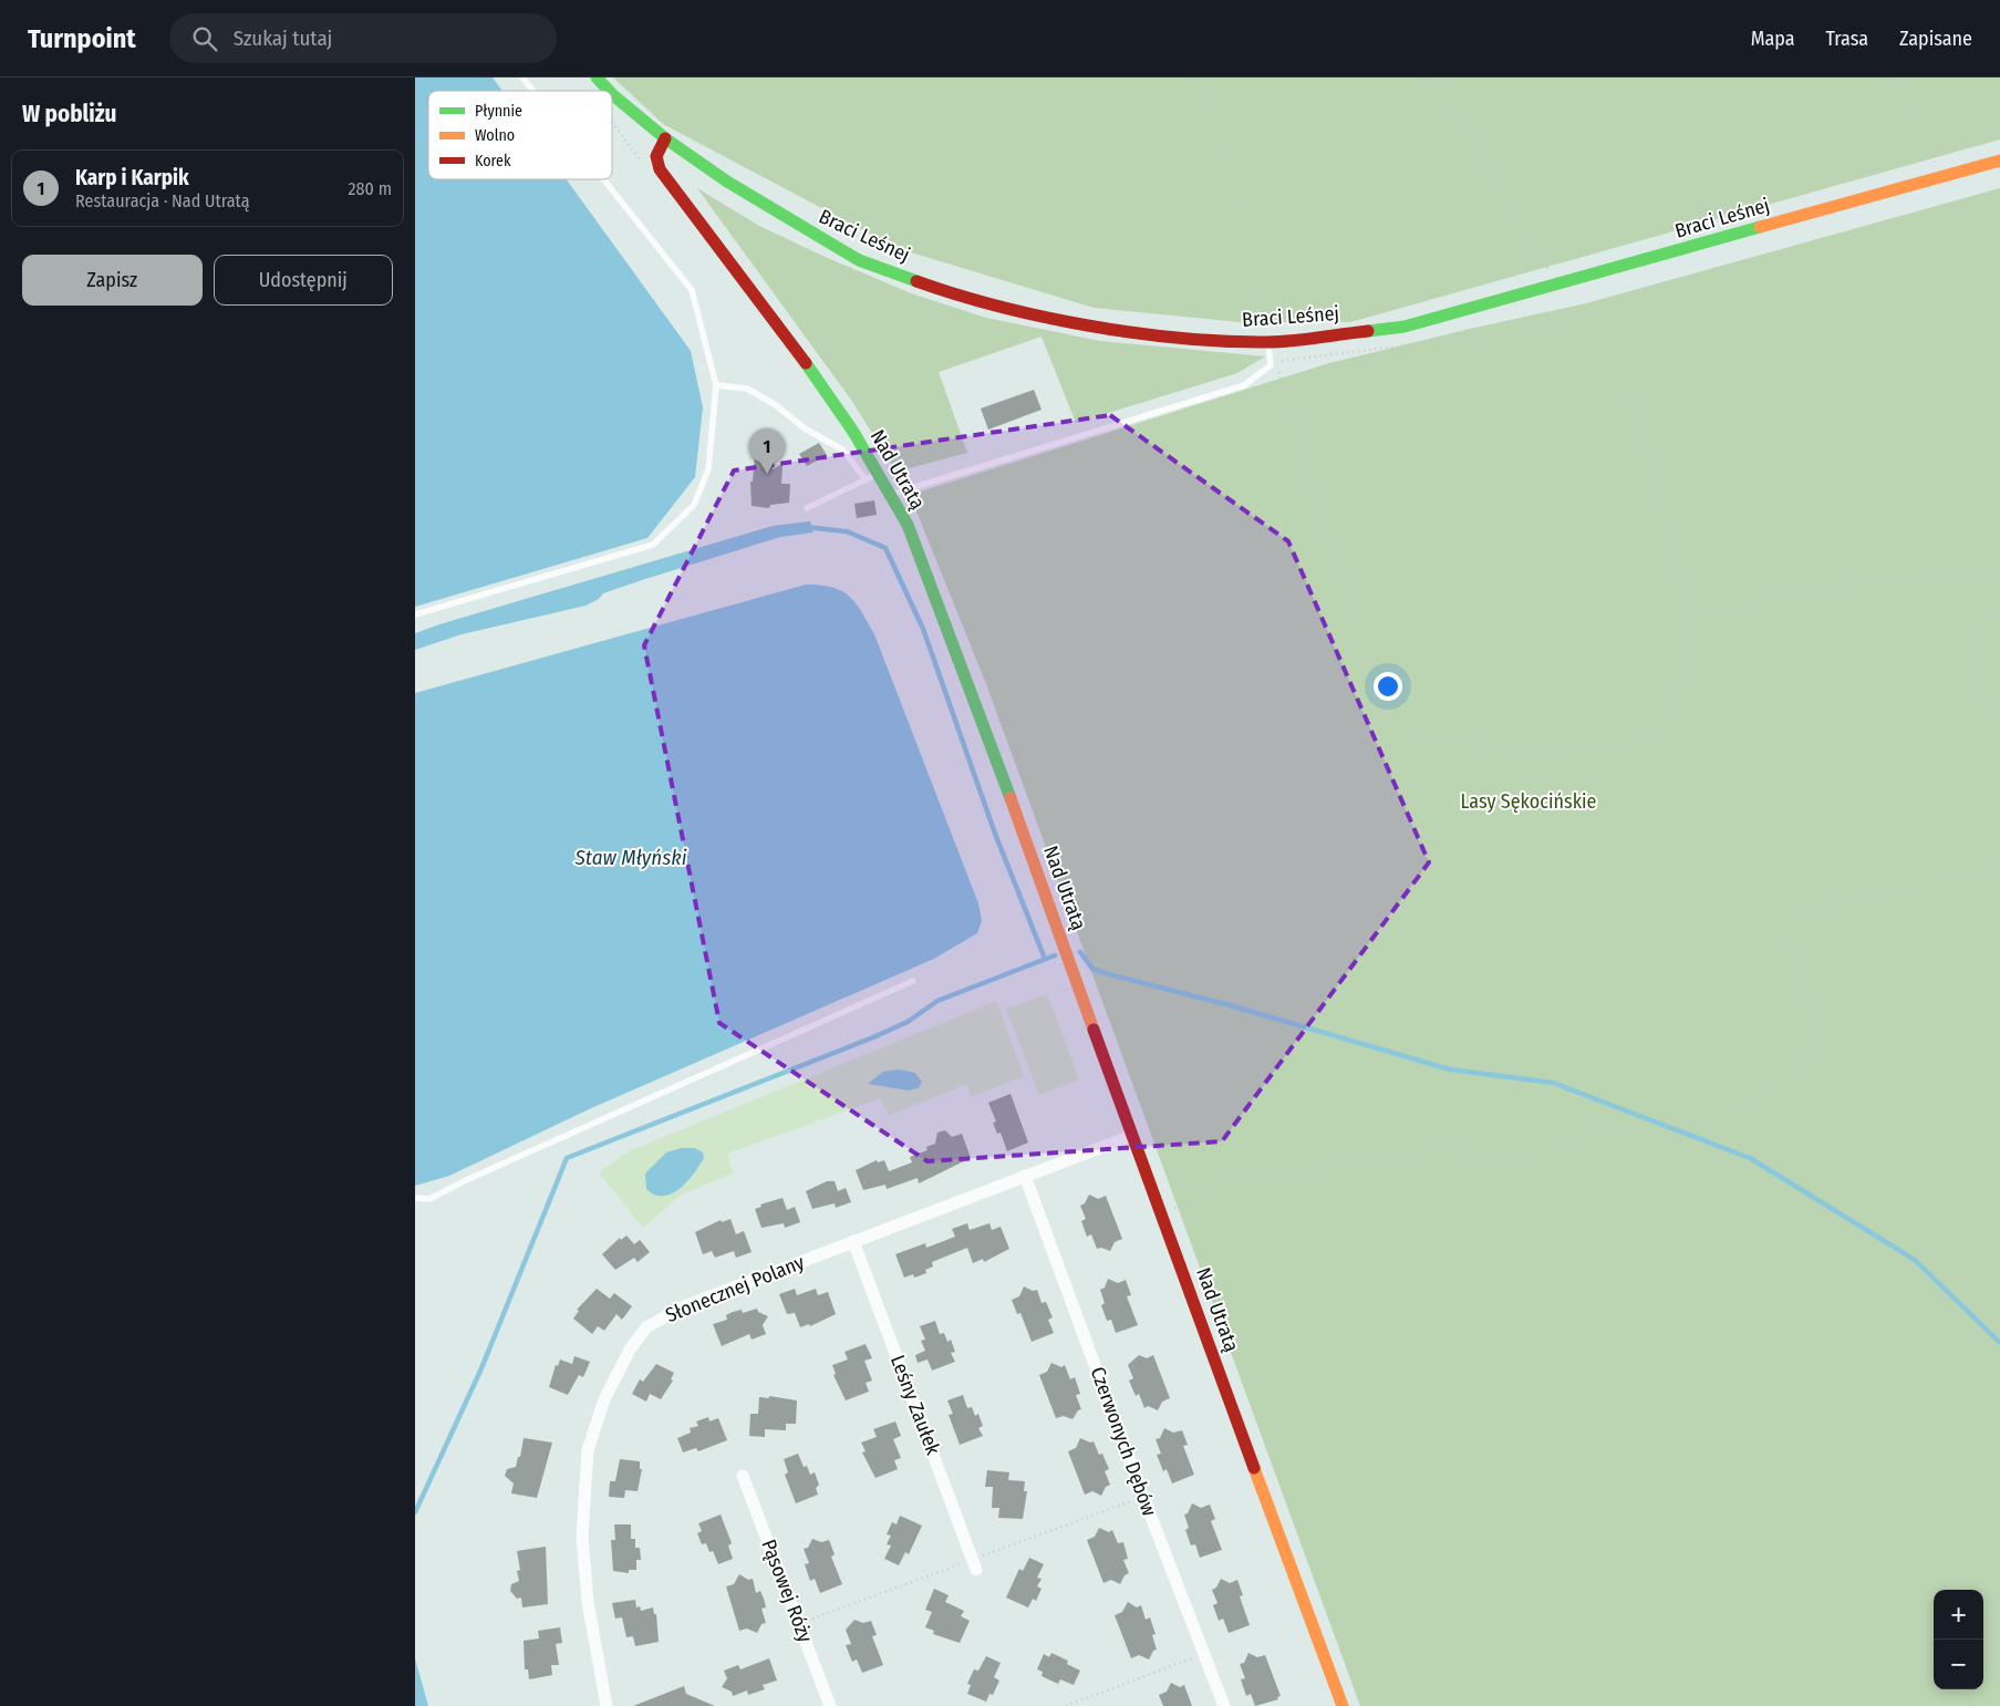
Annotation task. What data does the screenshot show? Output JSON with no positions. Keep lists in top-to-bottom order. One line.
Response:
{"streets":{"street":["Braci Leśnej","Nad Utratą","Słonecznej Polany","Leśny Zaułek","Czerwonych Dębów","Pąsowej Róży"]},"crossings":[["Braci Leśnej","Nad Utratą"],["Nad Utratą","Słonecznej Polany"],["Słonecznej Polany","Leśny Zaułek"],["Słonecznej Polany","Czerwonych Dębów"]],"water":["Staw Młyński"],"parks":["Lasy Sękocińskie"],"legend":["Płynnie","Wolno","Korek"],"page":{"header":"Turnpoint","search":"Szukaj tutaj","nav":["Mapa","Trasa","Zapisane"],"heading":"W pobliżu","list":[{"mark":"1","name":"Karp i Karpik","note":"Restauracja · Nad Utratą","value":"280 m"}],"buttons":["Zapisz","Udostępnij"],"pins":"1","map_buttons":["+","−"]}}
